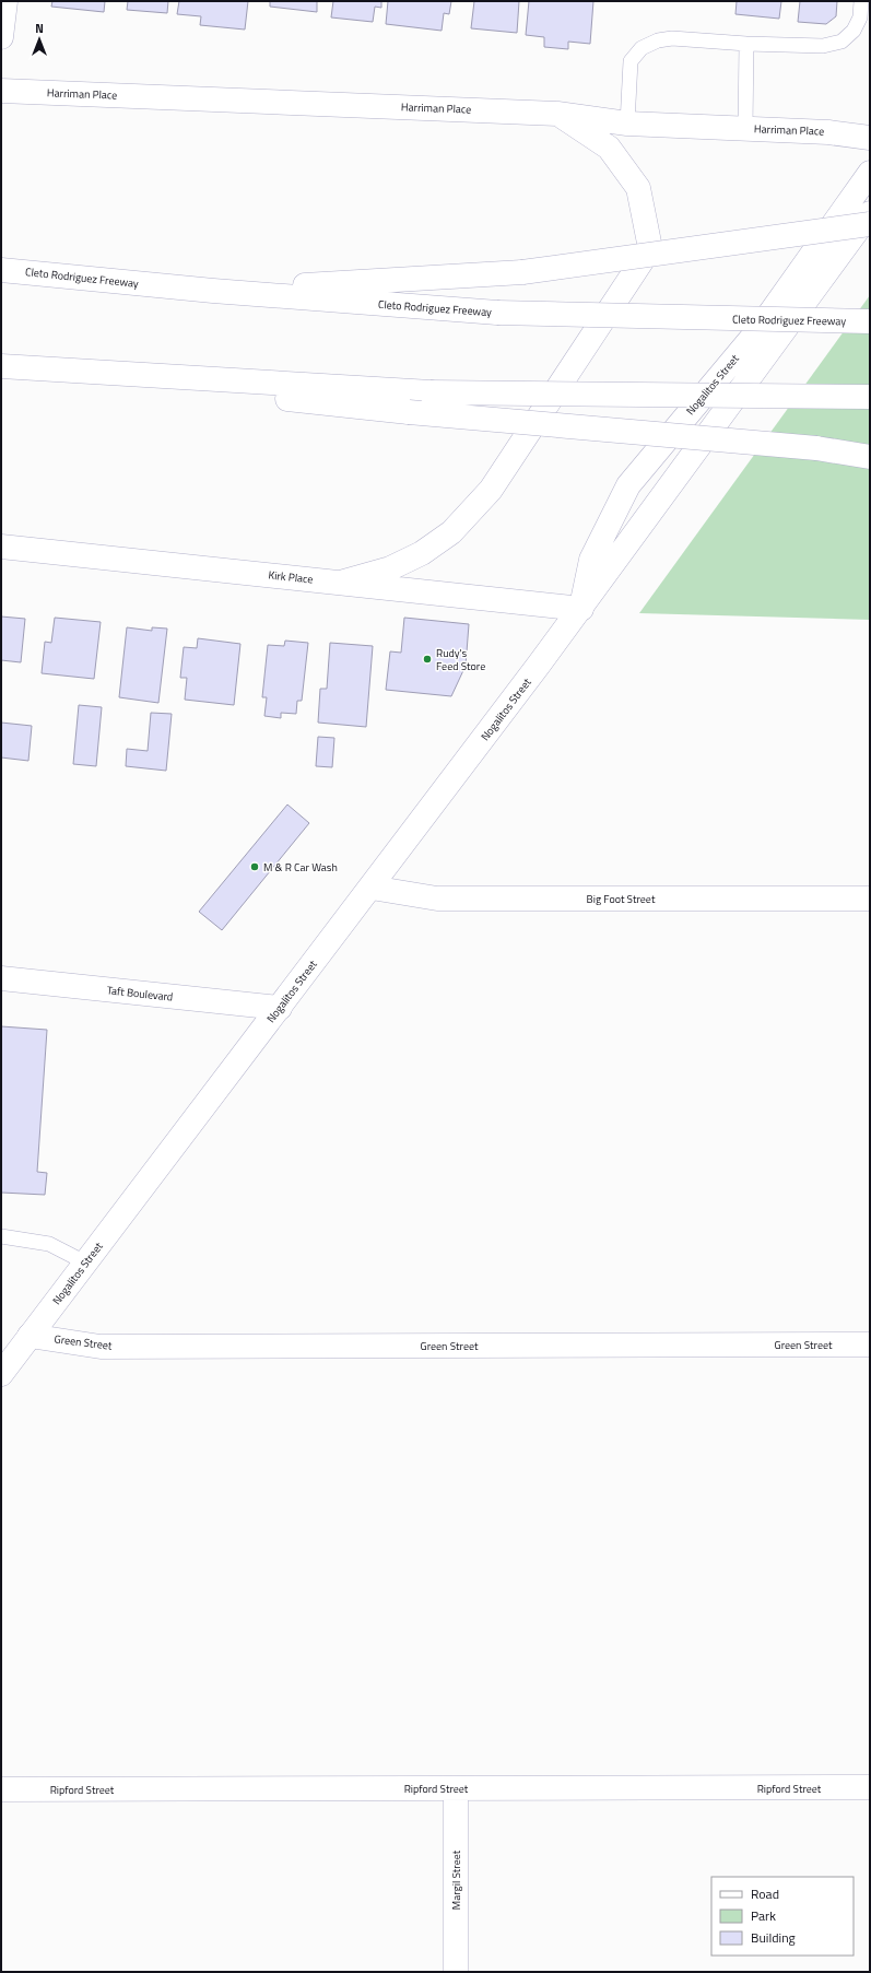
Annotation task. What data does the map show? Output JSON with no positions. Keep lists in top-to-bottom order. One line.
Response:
{"streets":{"main road":["Harriman Place","Cleto Rodriguez Freeway","Nogalitos Street","Kirk Place","Big Foot Street","Taft Boulevard","Green Street","Ripford Street","Margil Street"]},"crossings":[["Nogalitos Street","Kirk Place"],["Nogalitos Street","Big Foot Street"],["Nogalitos Street","Taft Boulevard"],["Nogalitos Street","Green Street"],["Ripford Street","Margil Street"]],"places":["Rudy's Feed Store","M & R Car Wash"],"legend":["Road","Park","Building"],"north":"top"}
